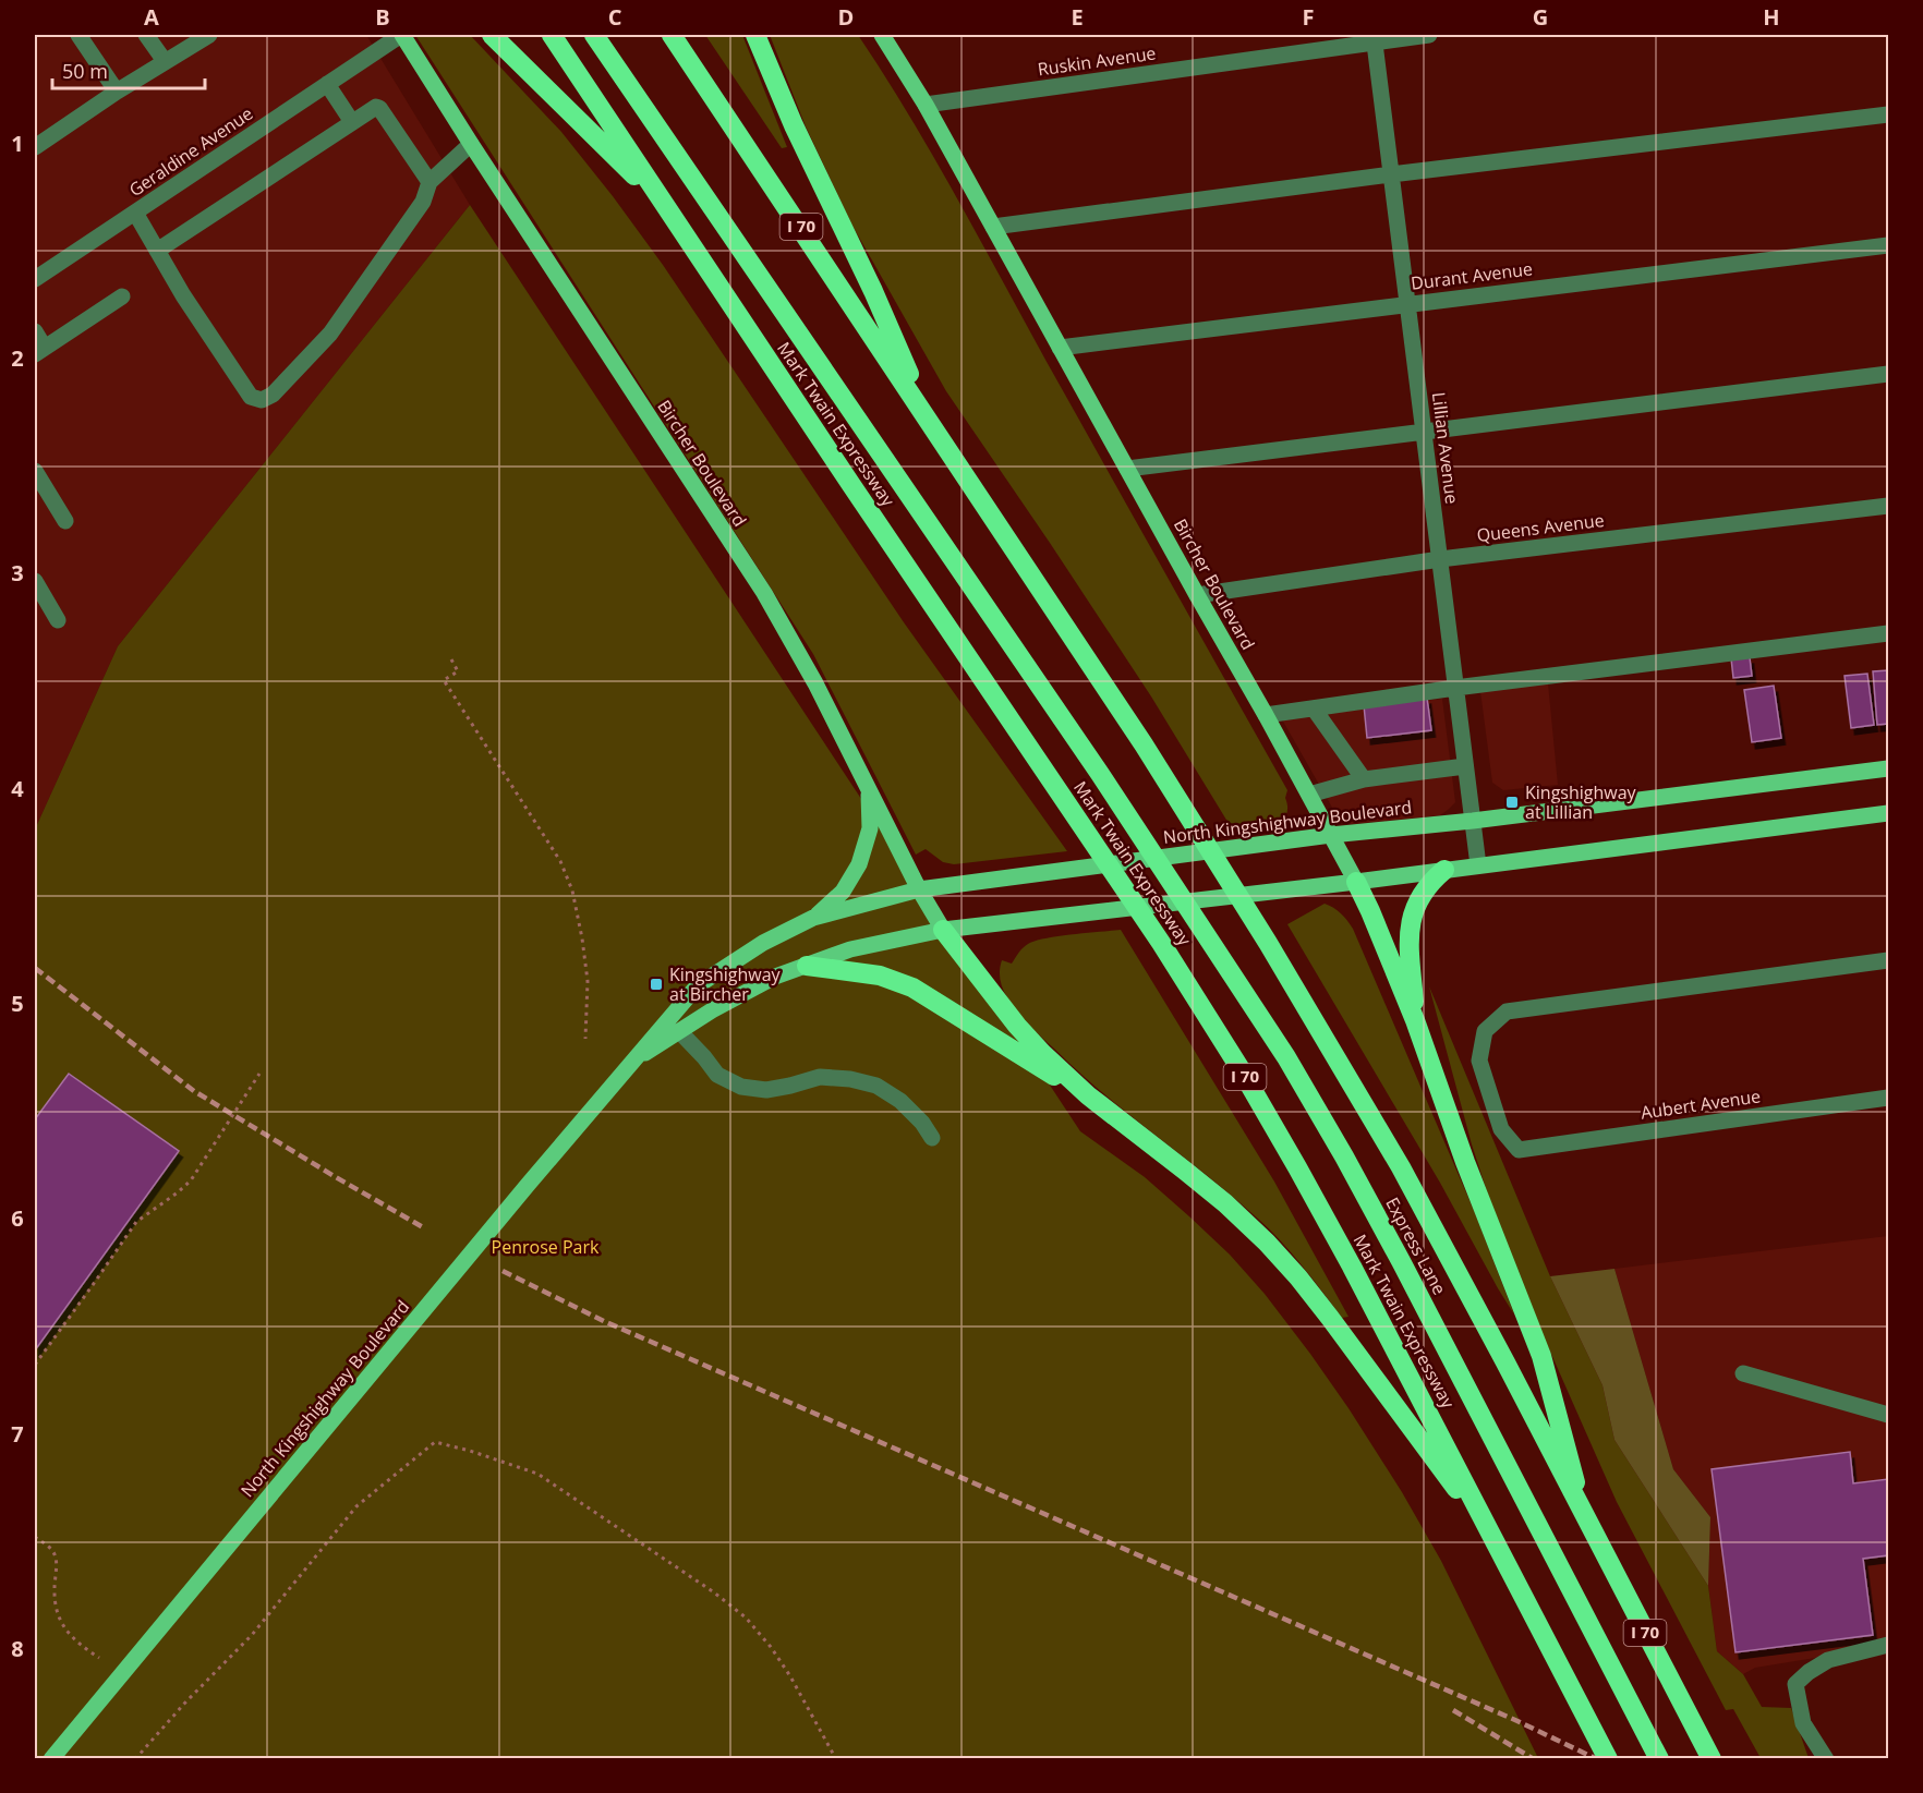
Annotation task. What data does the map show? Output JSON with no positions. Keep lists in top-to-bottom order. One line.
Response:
{"streets":{"highway":["I 70","Mark Twain Expressway","Express Lane"],"main road":["Bircher Boulevard","North Kingshighway Boulevard"],"street":["Ruskin Avenue","Geraldine Avenue","Durant Avenue","Lillian Avenue","Queens Avenue","Aubert Avenue"]},"crossings":[["Ruskin Avenue","Lillian Avenue"],["Ruskin Avenue","Bircher Boulevard"],["Geraldine Avenue","Bircher Boulevard"],["Durant Avenue","Lillian Avenue"],["Durant Avenue","Bircher Boulevard"],["Lillian Avenue","Queens Avenue"],["Lillian Avenue","North Kingshighway Boulevard"],["Bircher Boulevard","Queens Avenue"],["Bircher Boulevard","North Kingshighway Boulevard"]],"parks":["Penrose Park"],"places":{"transit":["Kingshighway at Lillian","Kingshighway at Bircher"]},"scale_bar":"50 m","grid":{"columns":["A","B","C","D","E","F","G","H"],"rows":["1","2","3","4","5","6","7","8"]}}
